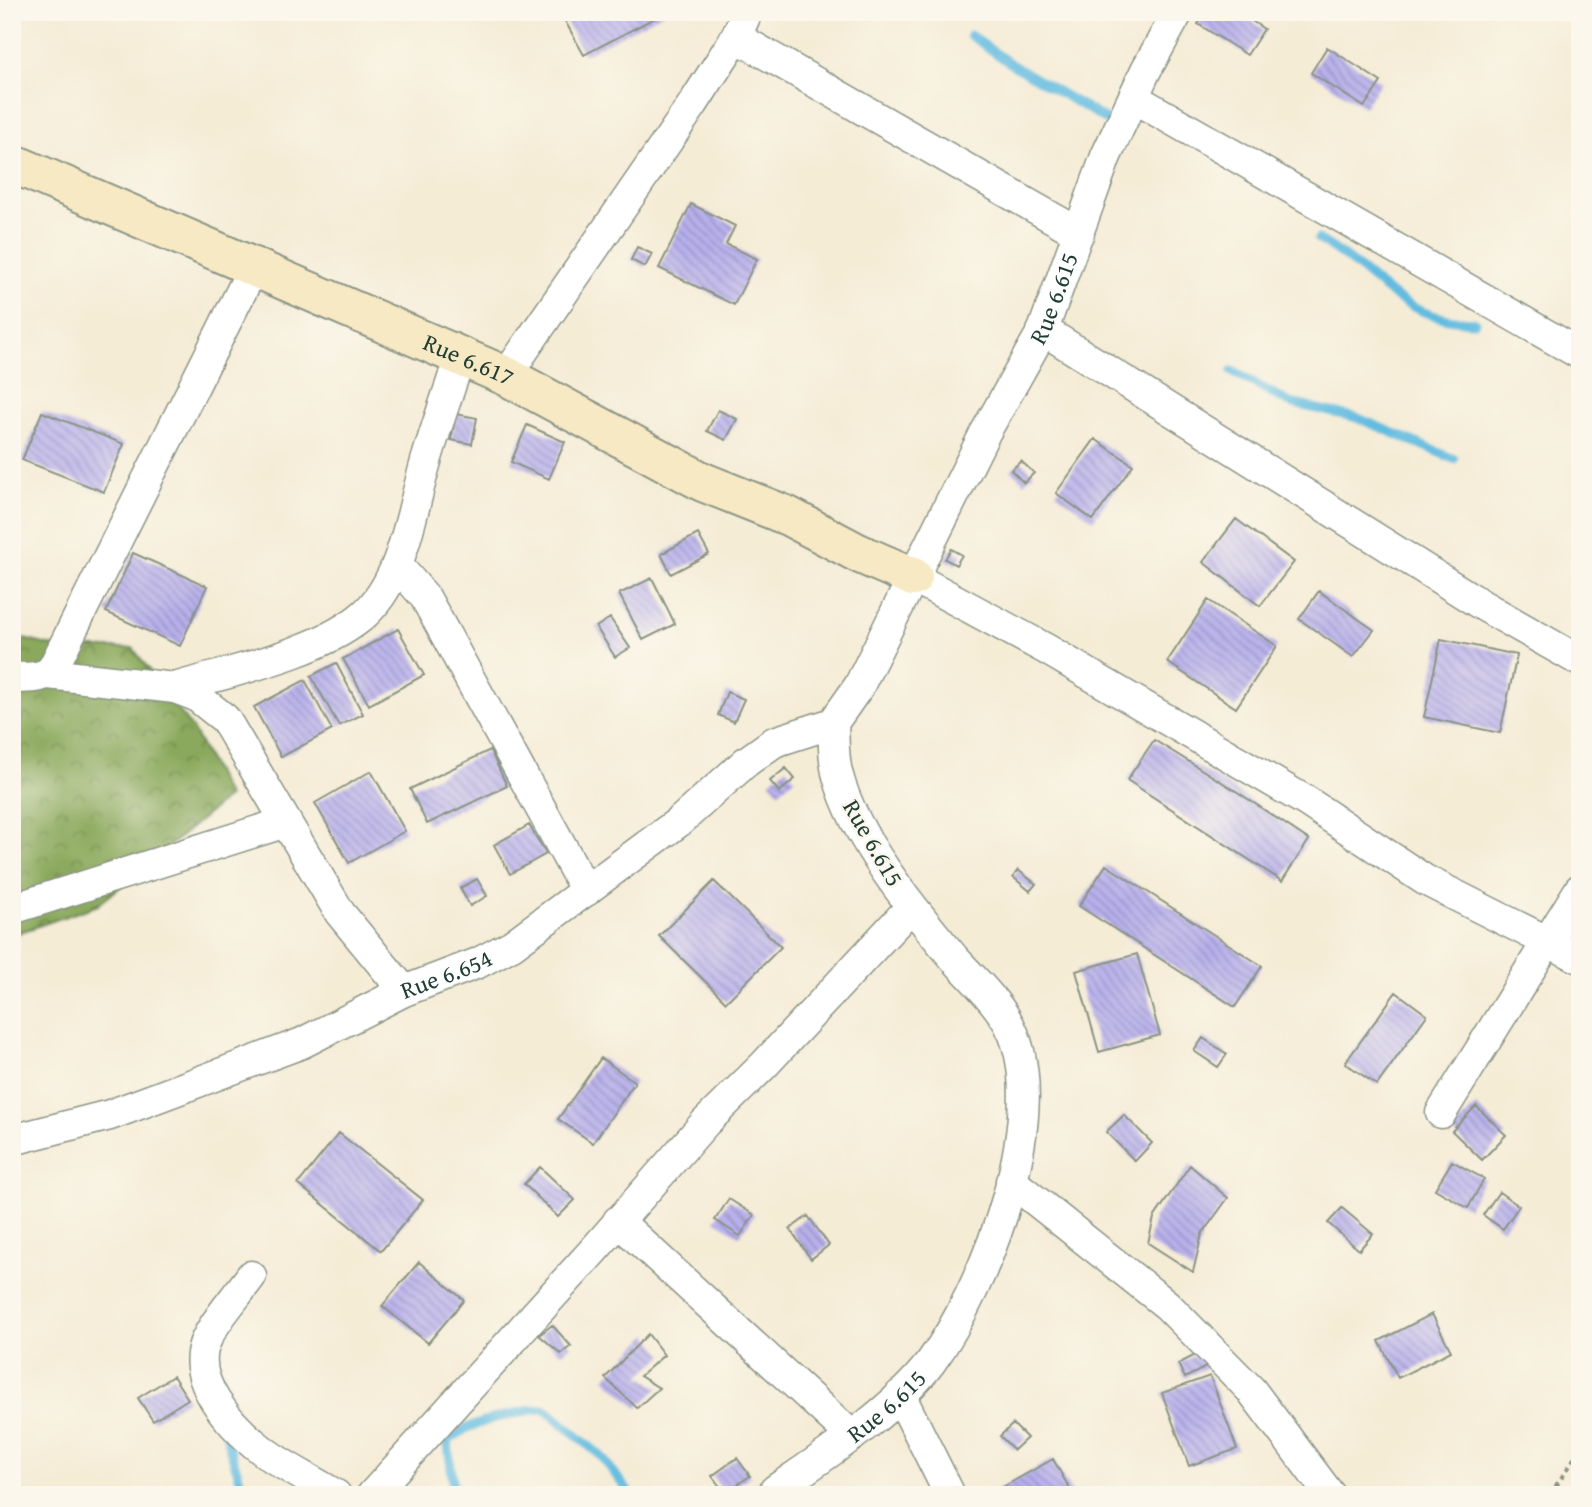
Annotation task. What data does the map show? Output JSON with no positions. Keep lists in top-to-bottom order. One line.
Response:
{"streets":{"street":["Rue 6.615","Rue 6.617","Rue 6.654"]},"crossings":[["Rue 6.615","Rue 6.617"],["Rue 6.615","Rue 6.654"]]}
